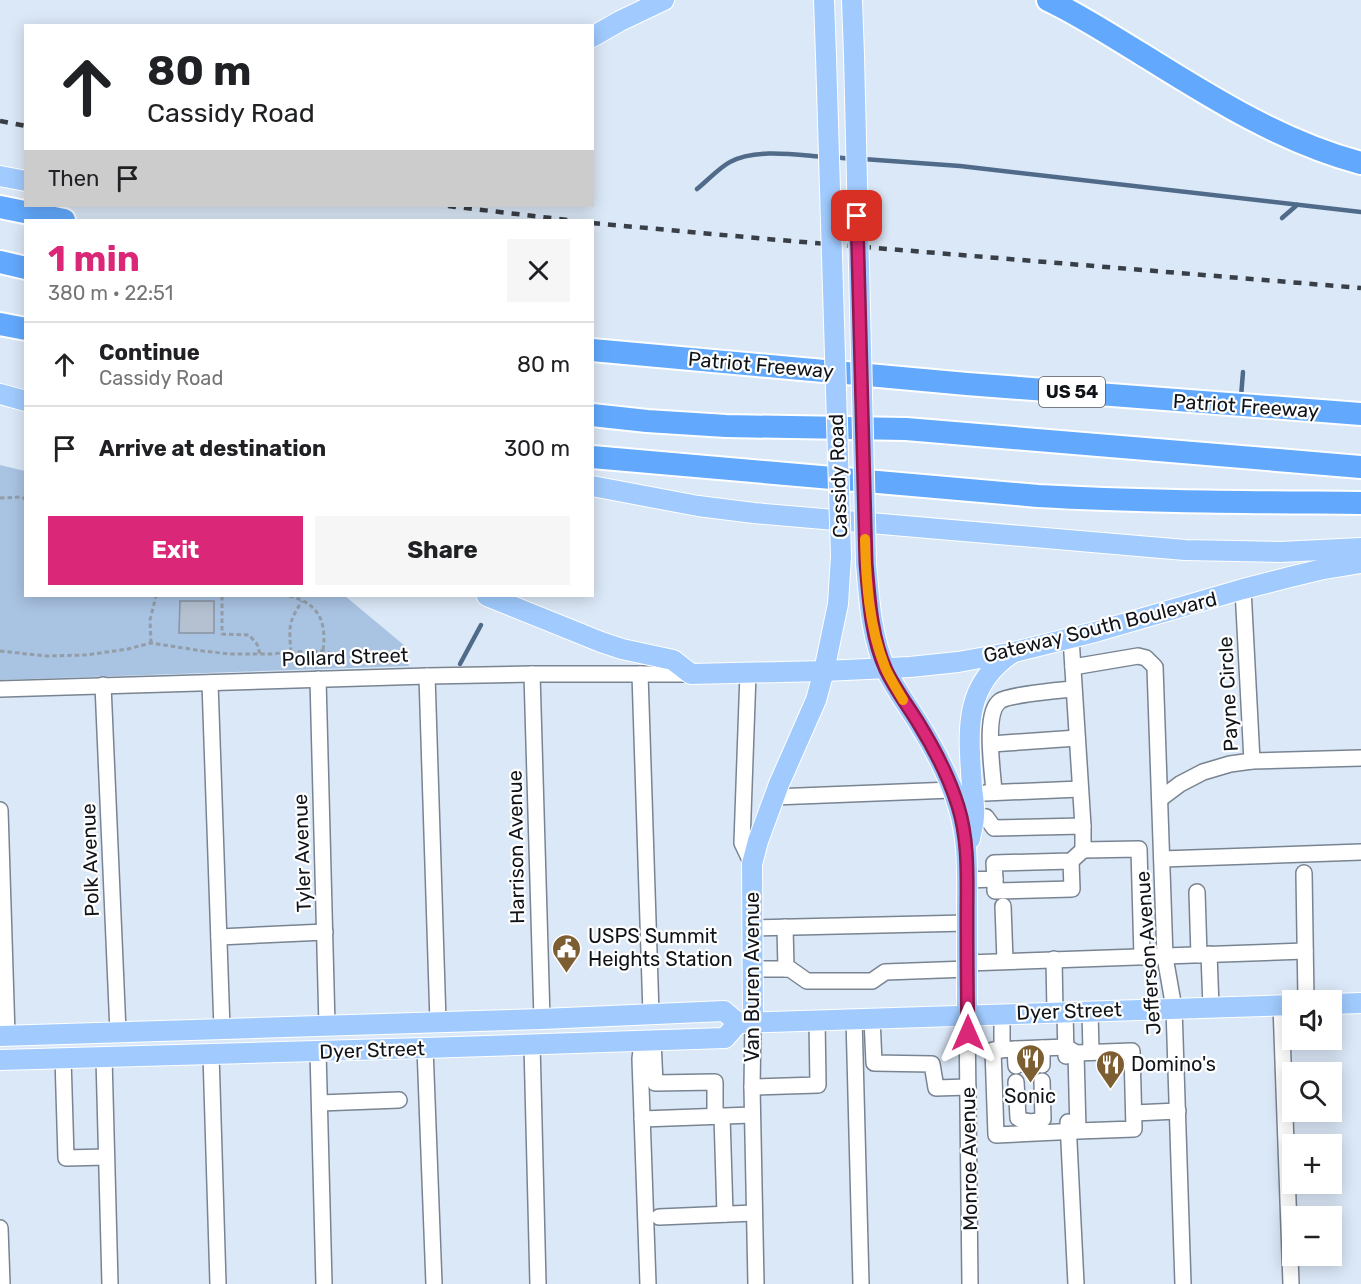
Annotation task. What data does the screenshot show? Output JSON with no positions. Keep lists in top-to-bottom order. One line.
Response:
{"streets":{"highway":["Patriot Freeway","US 54"],"main road":["Cassidy Road","Gateway South Boulevard","Van Buren Avenue","Dyer Street","Monroe Avenue"],"street":["Pollard Street","Payne Circle","Harrison Avenue","Tyler Avenue","Polk Avenue","Jefferson Avenue"]},"crossings":[["Cassidy Road","Gateway South Boulevard"],["Cassidy Road","Van Buren Avenue"],["Cassidy Road","Monroe Avenue"],["Gateway South Boulevard","Pollard Street"],["Gateway South Boulevard","Payne Circle"],["Gateway South Boulevard","Van Buren Avenue"],["Pollard Street","Harrison Avenue"],["Pollard Street","Tyler Avenue"],["Pollard Street","Polk Avenue"],["Harrison Avenue","Dyer Street"],["Tyler Avenue","Dyer Street"],["Polk Avenue","Dyer Street"],["Jefferson Avenue","Dyer Street"],["Van Buren Avenue","Dyer Street"],["Dyer Street","Monroe Avenue"]],"places":{"public building":["USPS Summit Heights Station"],"restaurant":["Sonic","Domino's"]},"page":{"turn":["80 m","Cassidy Road"],"then":"Then","heading":["1 min","380 m · 22:51"],"list":[{"name":"Continue","note":"Cassidy Road","value":"80 m"},{"name":"Arrive at destination","value":"300 m"}],"buttons":["Exit","Share"],"map_buttons":["+","−"]}}
